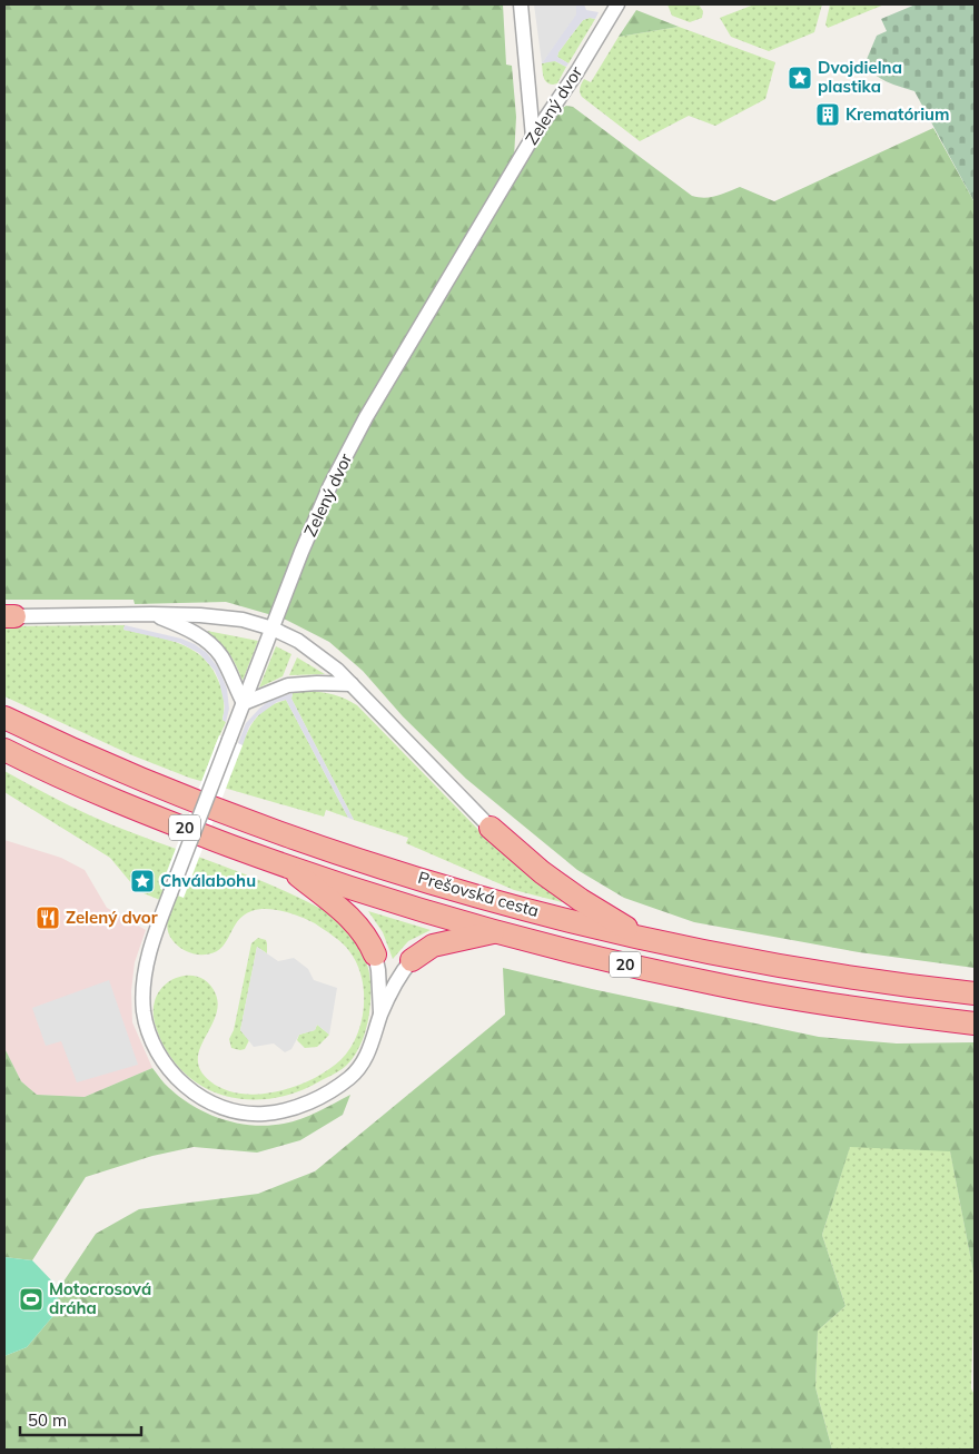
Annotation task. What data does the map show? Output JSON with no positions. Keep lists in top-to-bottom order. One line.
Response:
{"streets":{"highway":["20","Prešovská cesta"],"street":["Zelený dvor"]},"places":{"place":["Dvojdielna plastika","Chválabohu"],"building":["Krematórium"],"restaurant":["Zelený dvor"],"sports":["Motocrosová dráha"]},"scale_bar":"50 m"}
